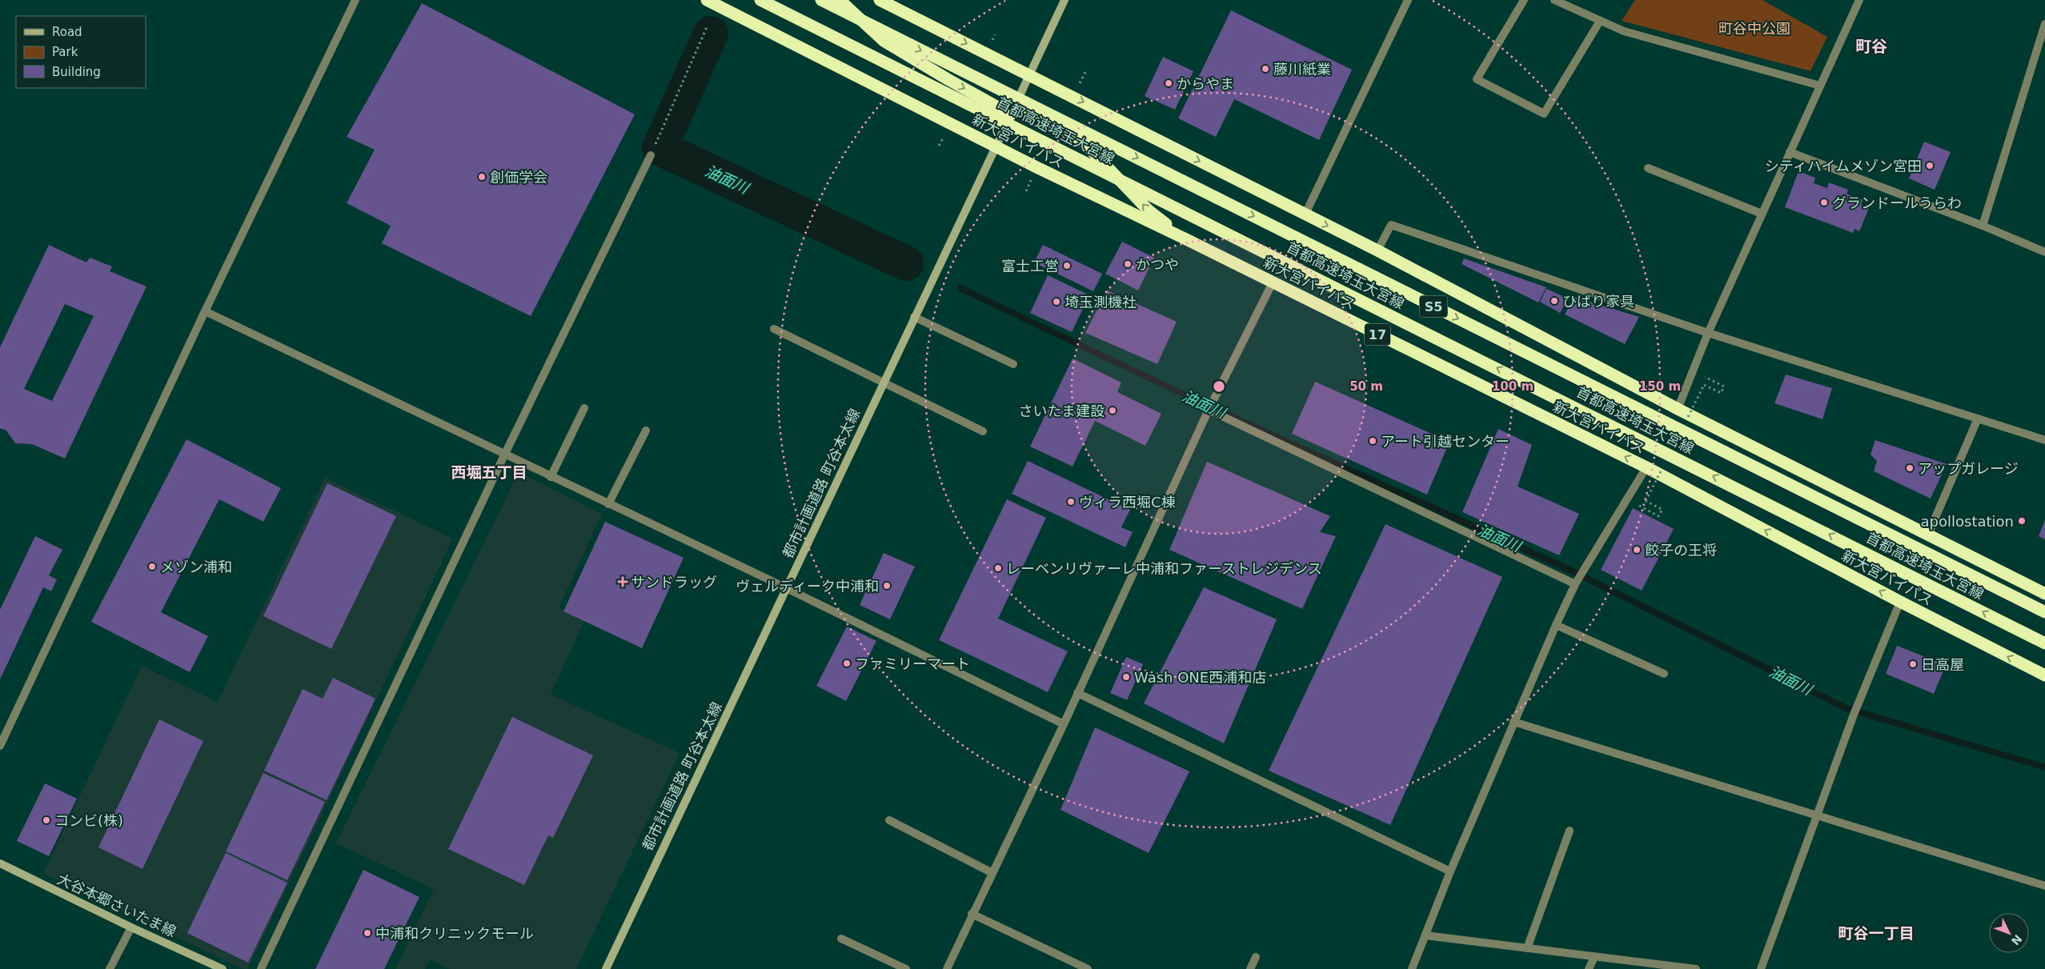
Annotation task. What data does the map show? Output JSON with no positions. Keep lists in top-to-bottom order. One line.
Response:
{"streets":{"highway":["首都高速埼玉大宮線","新大宮バイパス","S5","17"],"street":["都市計画道路 町谷本太線","大谷本郷さいたま線"]},"crossings":[["新大宮バイパス","都市計画道路 町谷本太線"]],"districts":["町谷","西堀五丁目","町谷一丁目"],"water":["油面川"],"parks":["町谷中公園"],"places":{"other":["藤川紙業","からやま","シティハイムメゾン宮田","創価学会","グランドールうらわ","かつや","富士工営","ひばり家具","埼玉測機社","さいたま建設","アート引越センター","アップガレージ","ヴィラ西堀C棟","apollostation","餃子の王将","メゾン浦和","レーベンリヴァーレ中浦和ファーストレジデンス","ヴェルディーク中浦和","ファミリーマート","日高屋","Wash ONE西浦和店","コンビ(株)","中浦和クリニックモール"],"health":["サンドラッグ"]},"legend":["Road","Park","Building"],"north":"bottom right","rings":["50 m","100 m","150 m"]}
